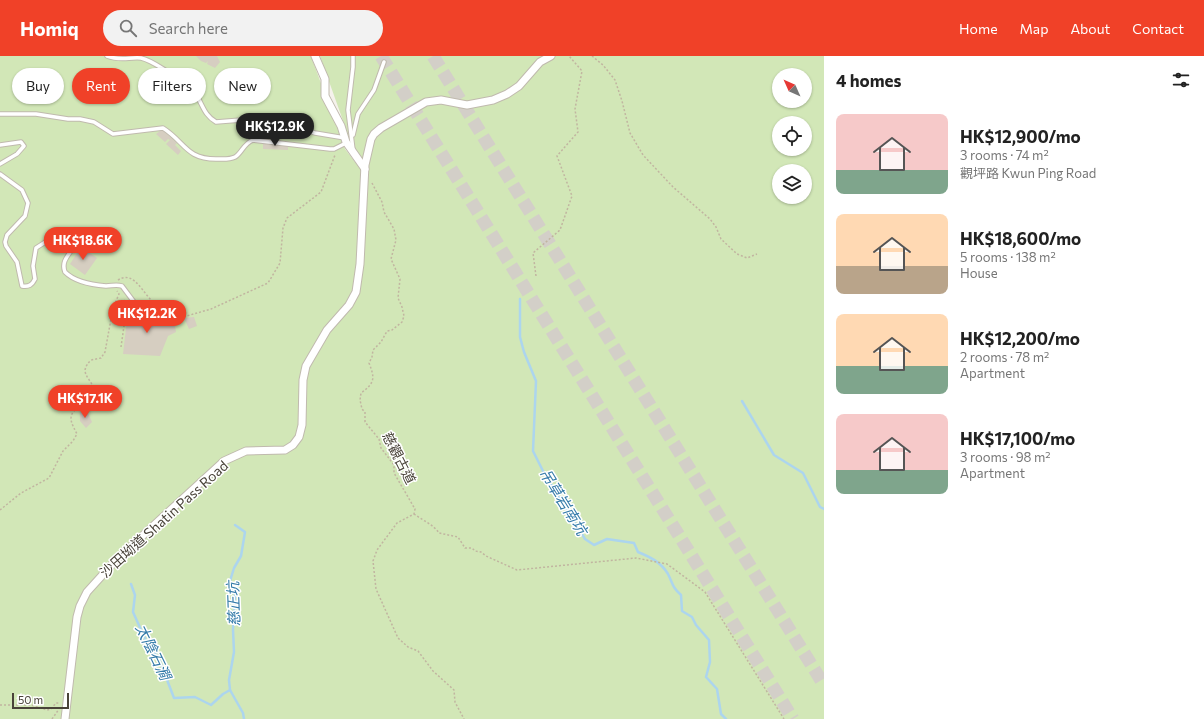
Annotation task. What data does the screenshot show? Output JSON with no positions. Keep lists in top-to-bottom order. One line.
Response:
{"streets":{"street":["沙田坳道 Shatin Pass Road"],"path":["慈觀古道"]},"water":["吊草岩南坑","慈正坑","太陰石澗"],"scale_bar":"50 m","north":"top left","page":{"header":"Homiq","search":"Search here","nav":["Home","Map","About","Contact"],"heading":"4 homes","chip":["Buy","Rent","Filters","New"],"list":[{"name":"HK$12,900/mo","note":"3 rooms · 74 m² · 觀坪路 Kwun Ping Road"},{"name":"HK$18,600/mo","note":"5 rooms · 138 m² · House"},{"name":"HK$12,200/mo","note":"2 rooms · 78 m² · Apartment"},{"name":"HK$17,100/mo","note":"3 rooms · 98 m² · Apartment"}],"price":["HK$12.9K","HK$18.6K","HK$12.2K","HK$17.1K"],"scale":"50 m"}}
